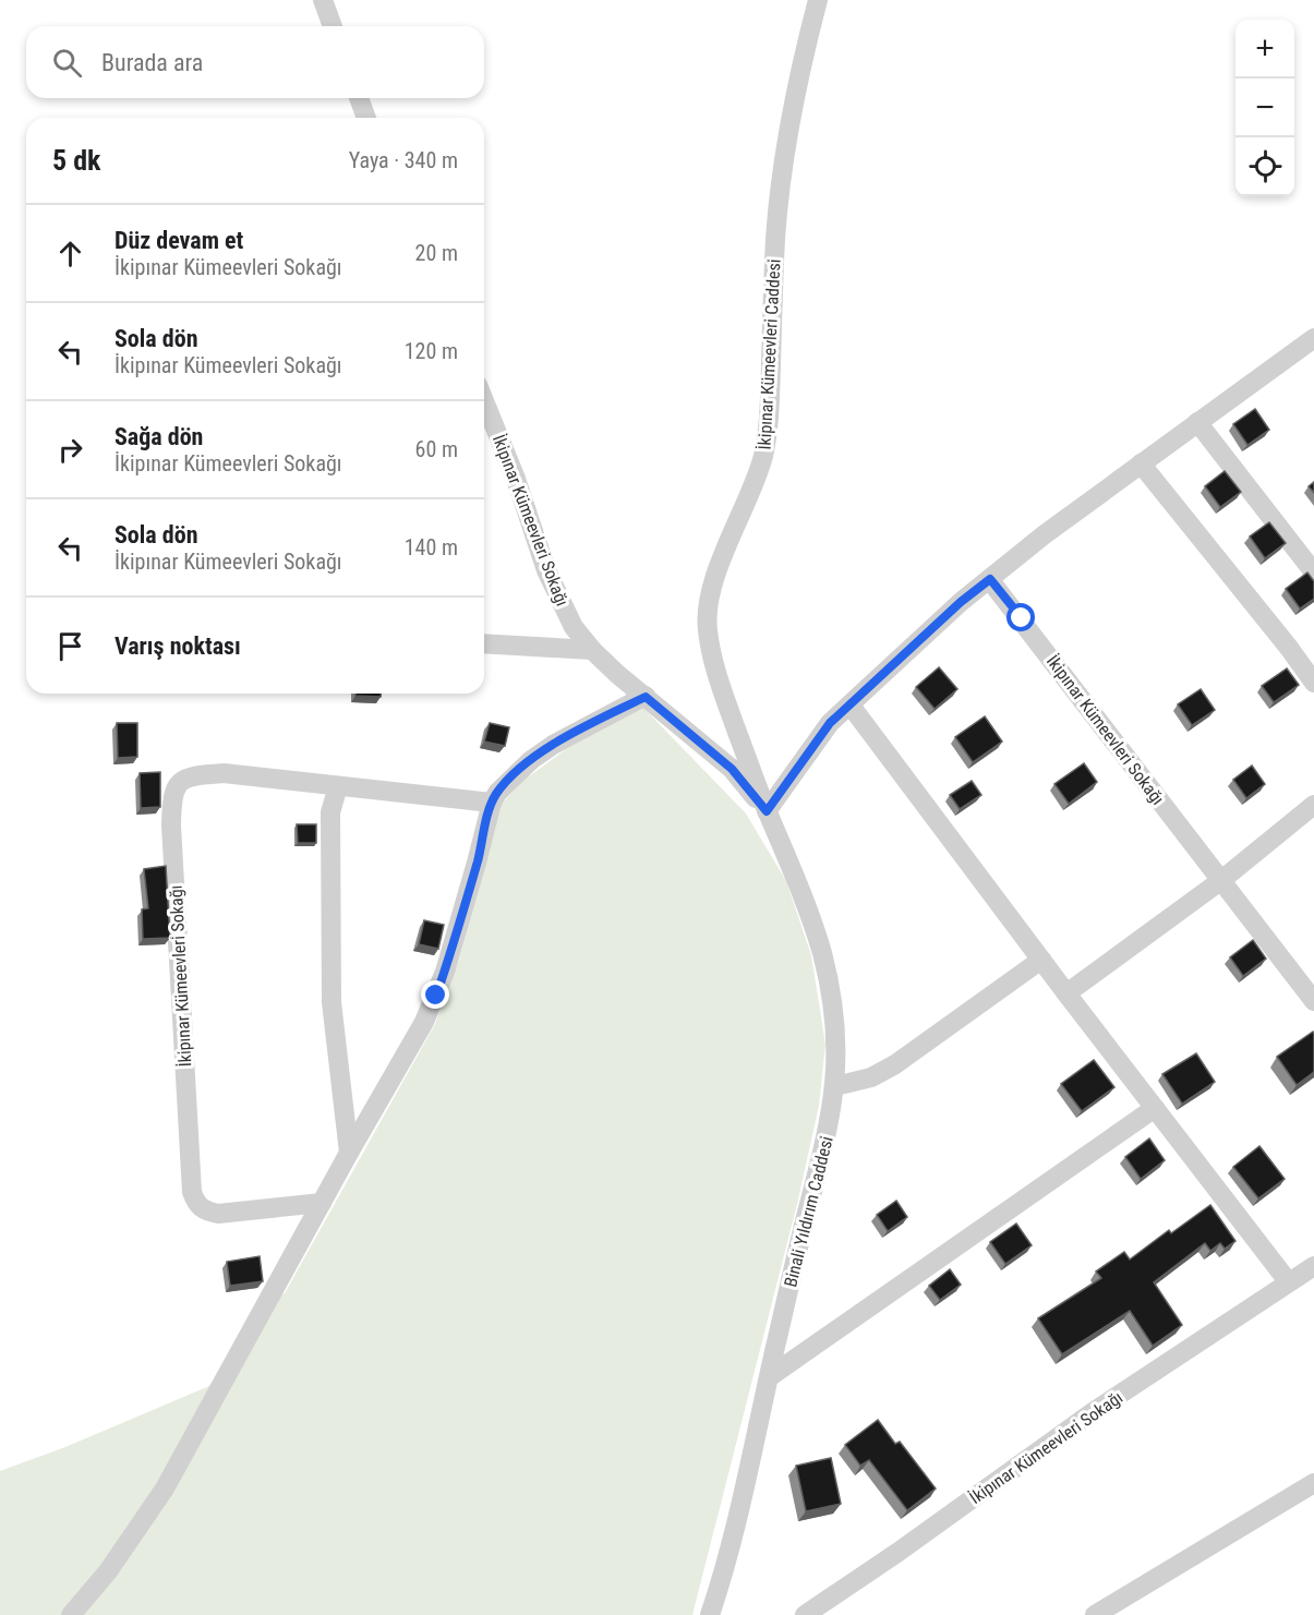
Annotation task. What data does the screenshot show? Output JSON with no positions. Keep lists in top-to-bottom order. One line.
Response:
{"streets":{"street":["İkipınar Kümeevleri Caddesi","İkipınar Kümeevleri Sokağı","Binali Yıldırım Caddesi"]},"crossings":[["İkipınar Kümeevleri Caddesi","İkipınar Kümeevleri Sokağı"],["İkipınar Kümeevleri Caddesi","Binali Yıldırım Caddesi"],["İkipınar Kümeevleri Sokağı","Binali Yıldırım Caddesi"]],"page":{"map_buttons":["+","−"],"search":"Burada ara","heading":["5 dk","Yaya · 340 m"],"list":[["Düz devam et","İkipınar Kümeevleri Sokağı","20 m"],["Sola dön","İkipınar Kümeevleri Sokağı","120 m"],["Sağa dön","İkipınar Kümeevleri Sokağı","60 m"],["Sola dön","İkipınar Kümeevleri Sokağı","140 m"],"Varış noktası"]}}
